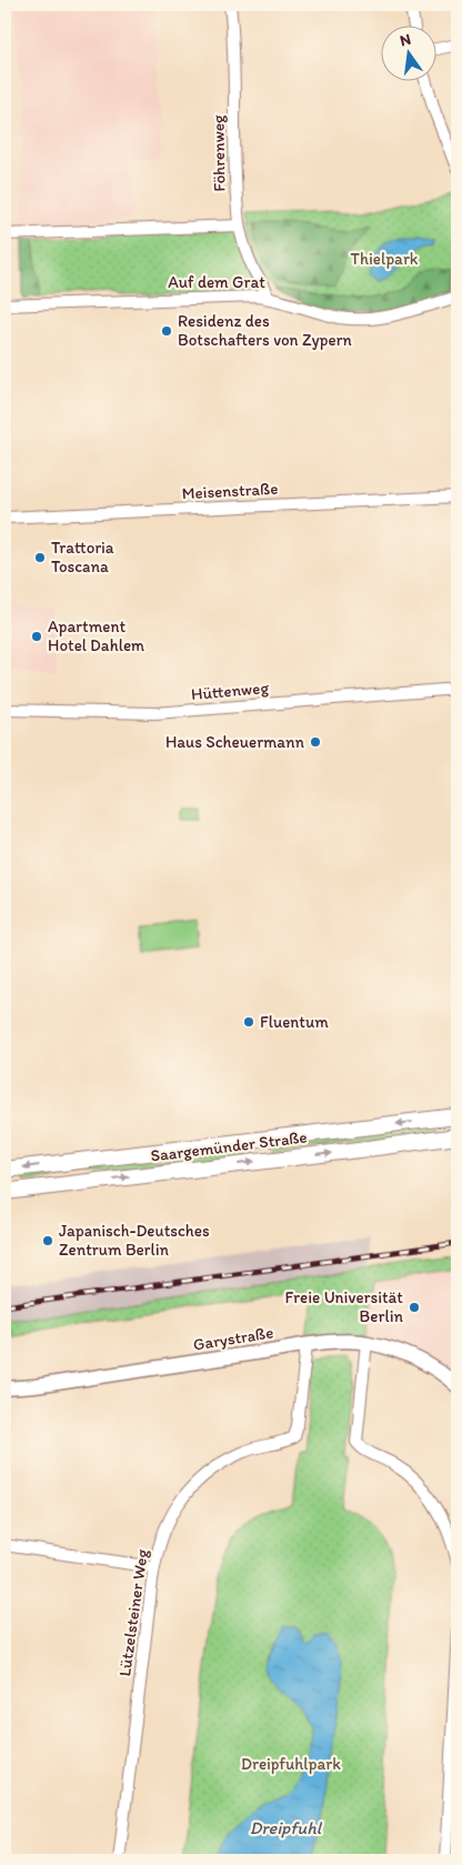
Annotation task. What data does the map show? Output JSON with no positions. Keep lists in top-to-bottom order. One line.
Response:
{"streets":{"main road":["Saargemünder Straße"],"street":["Föhrenweg","Auf dem Grat","Meisenstraße","Hüttenweg","Garystraße","Lützelsteiner Weg"]},"crossings":[["Föhrenweg","Auf dem Grat"],["Garystraße","Lützelsteiner Weg"]],"water":["Dreipfuhl"],"parks":["Thielpark","Dreipfuhlpark"],"places":["Residenz des Botschafters von Zypern","Trattoria Toscana","Apartment Hotel Dahlem","Haus Scheuermann","Fluentum","Japanisch-Deutsches Zentrum Berlin","Freie Universität Berlin"],"north":"top"}
